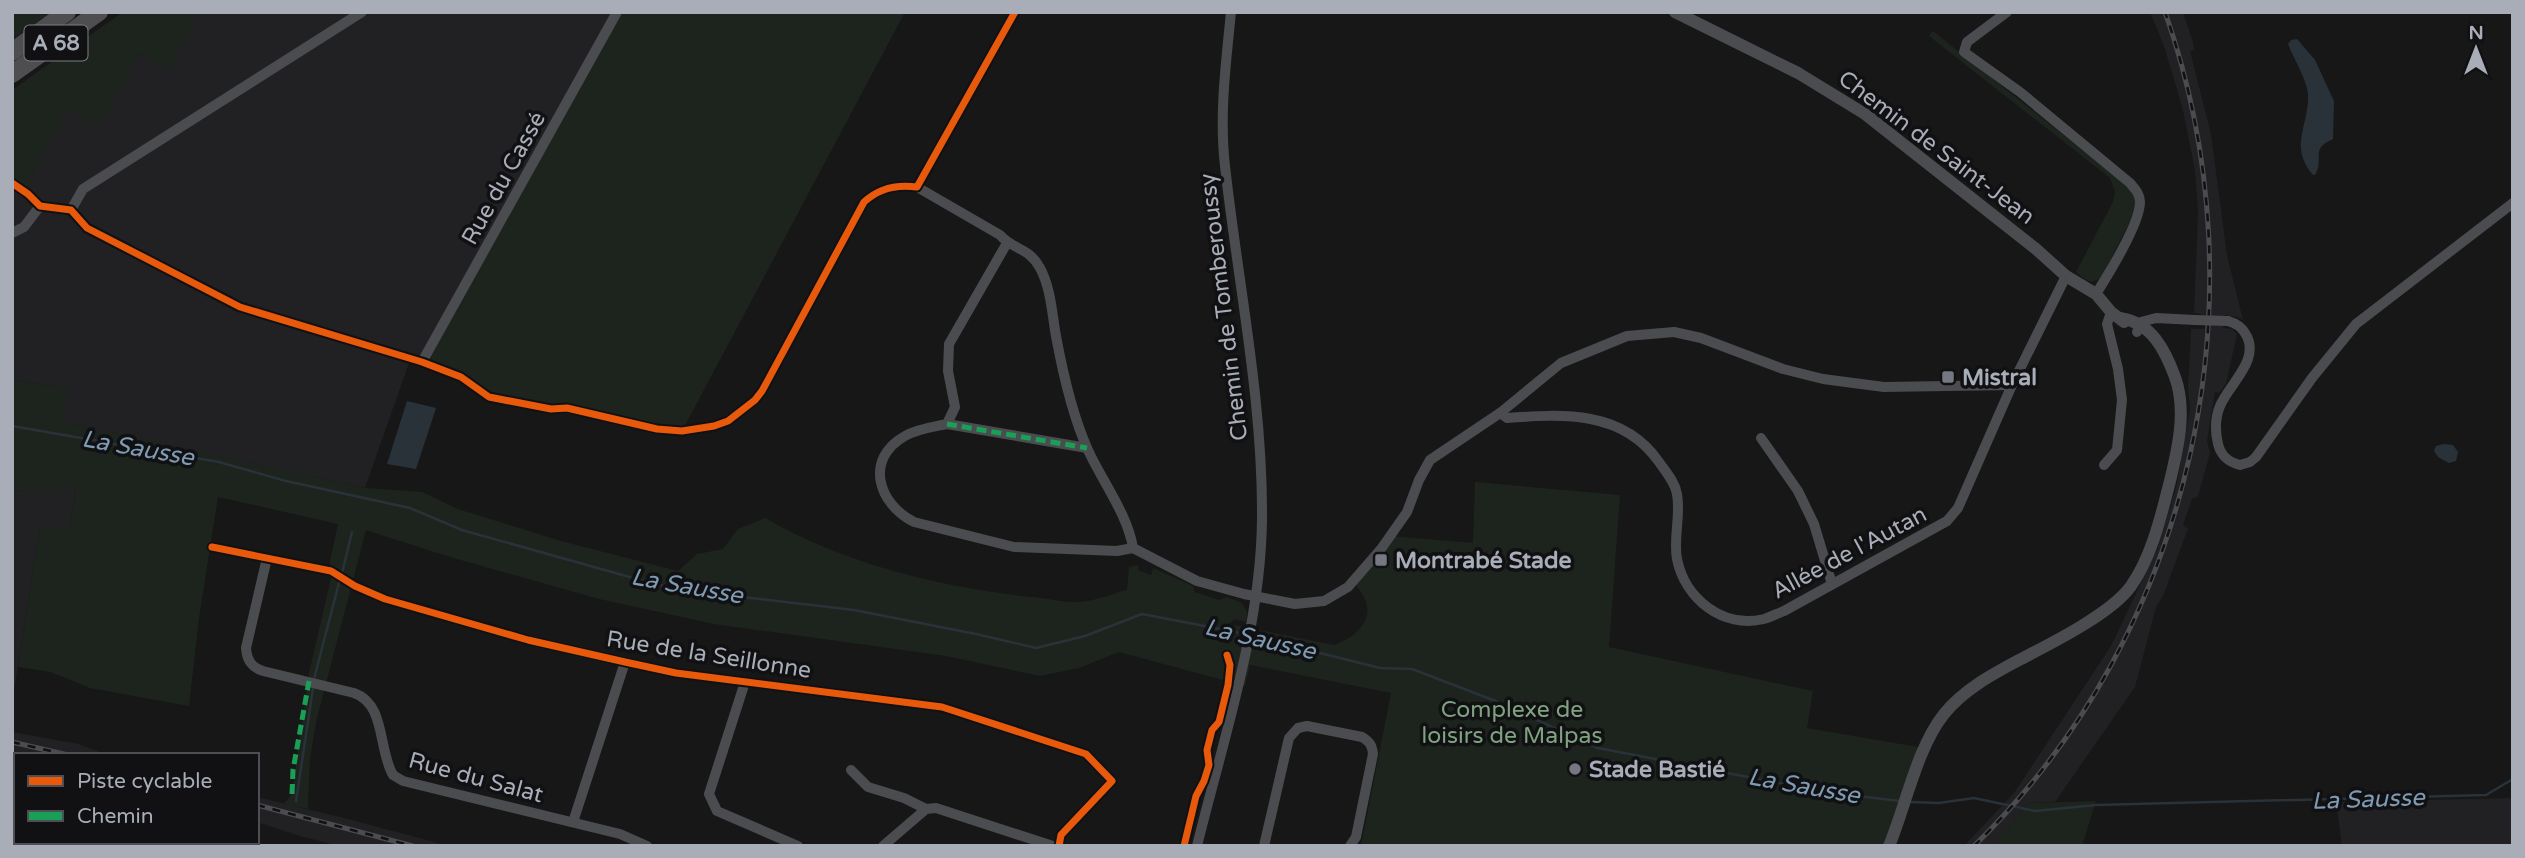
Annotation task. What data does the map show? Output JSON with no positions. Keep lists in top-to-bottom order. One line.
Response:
{"streets":{"highway":["A 68"],"street":["Chemin de Saint-Jean","Rue du Cassé","Chemin de Tomberoussy","Allée de l'Autan","Rue de la Seillonne","Rue du Salat"]},"crossings":[["Chemin de Saint-Jean","Allée de l'Autan"],["Rue de la Seillonne","Rue du Salat"]],"water":["La Sausse"],"parks":["Complexe de loisirs de Malpas"],"places":{"transit":["Mistral","Montrabé Stade"],"other":["Stade Bastié"]},"legend":["Piste cyclable","Chemin"],"north":"top"}
